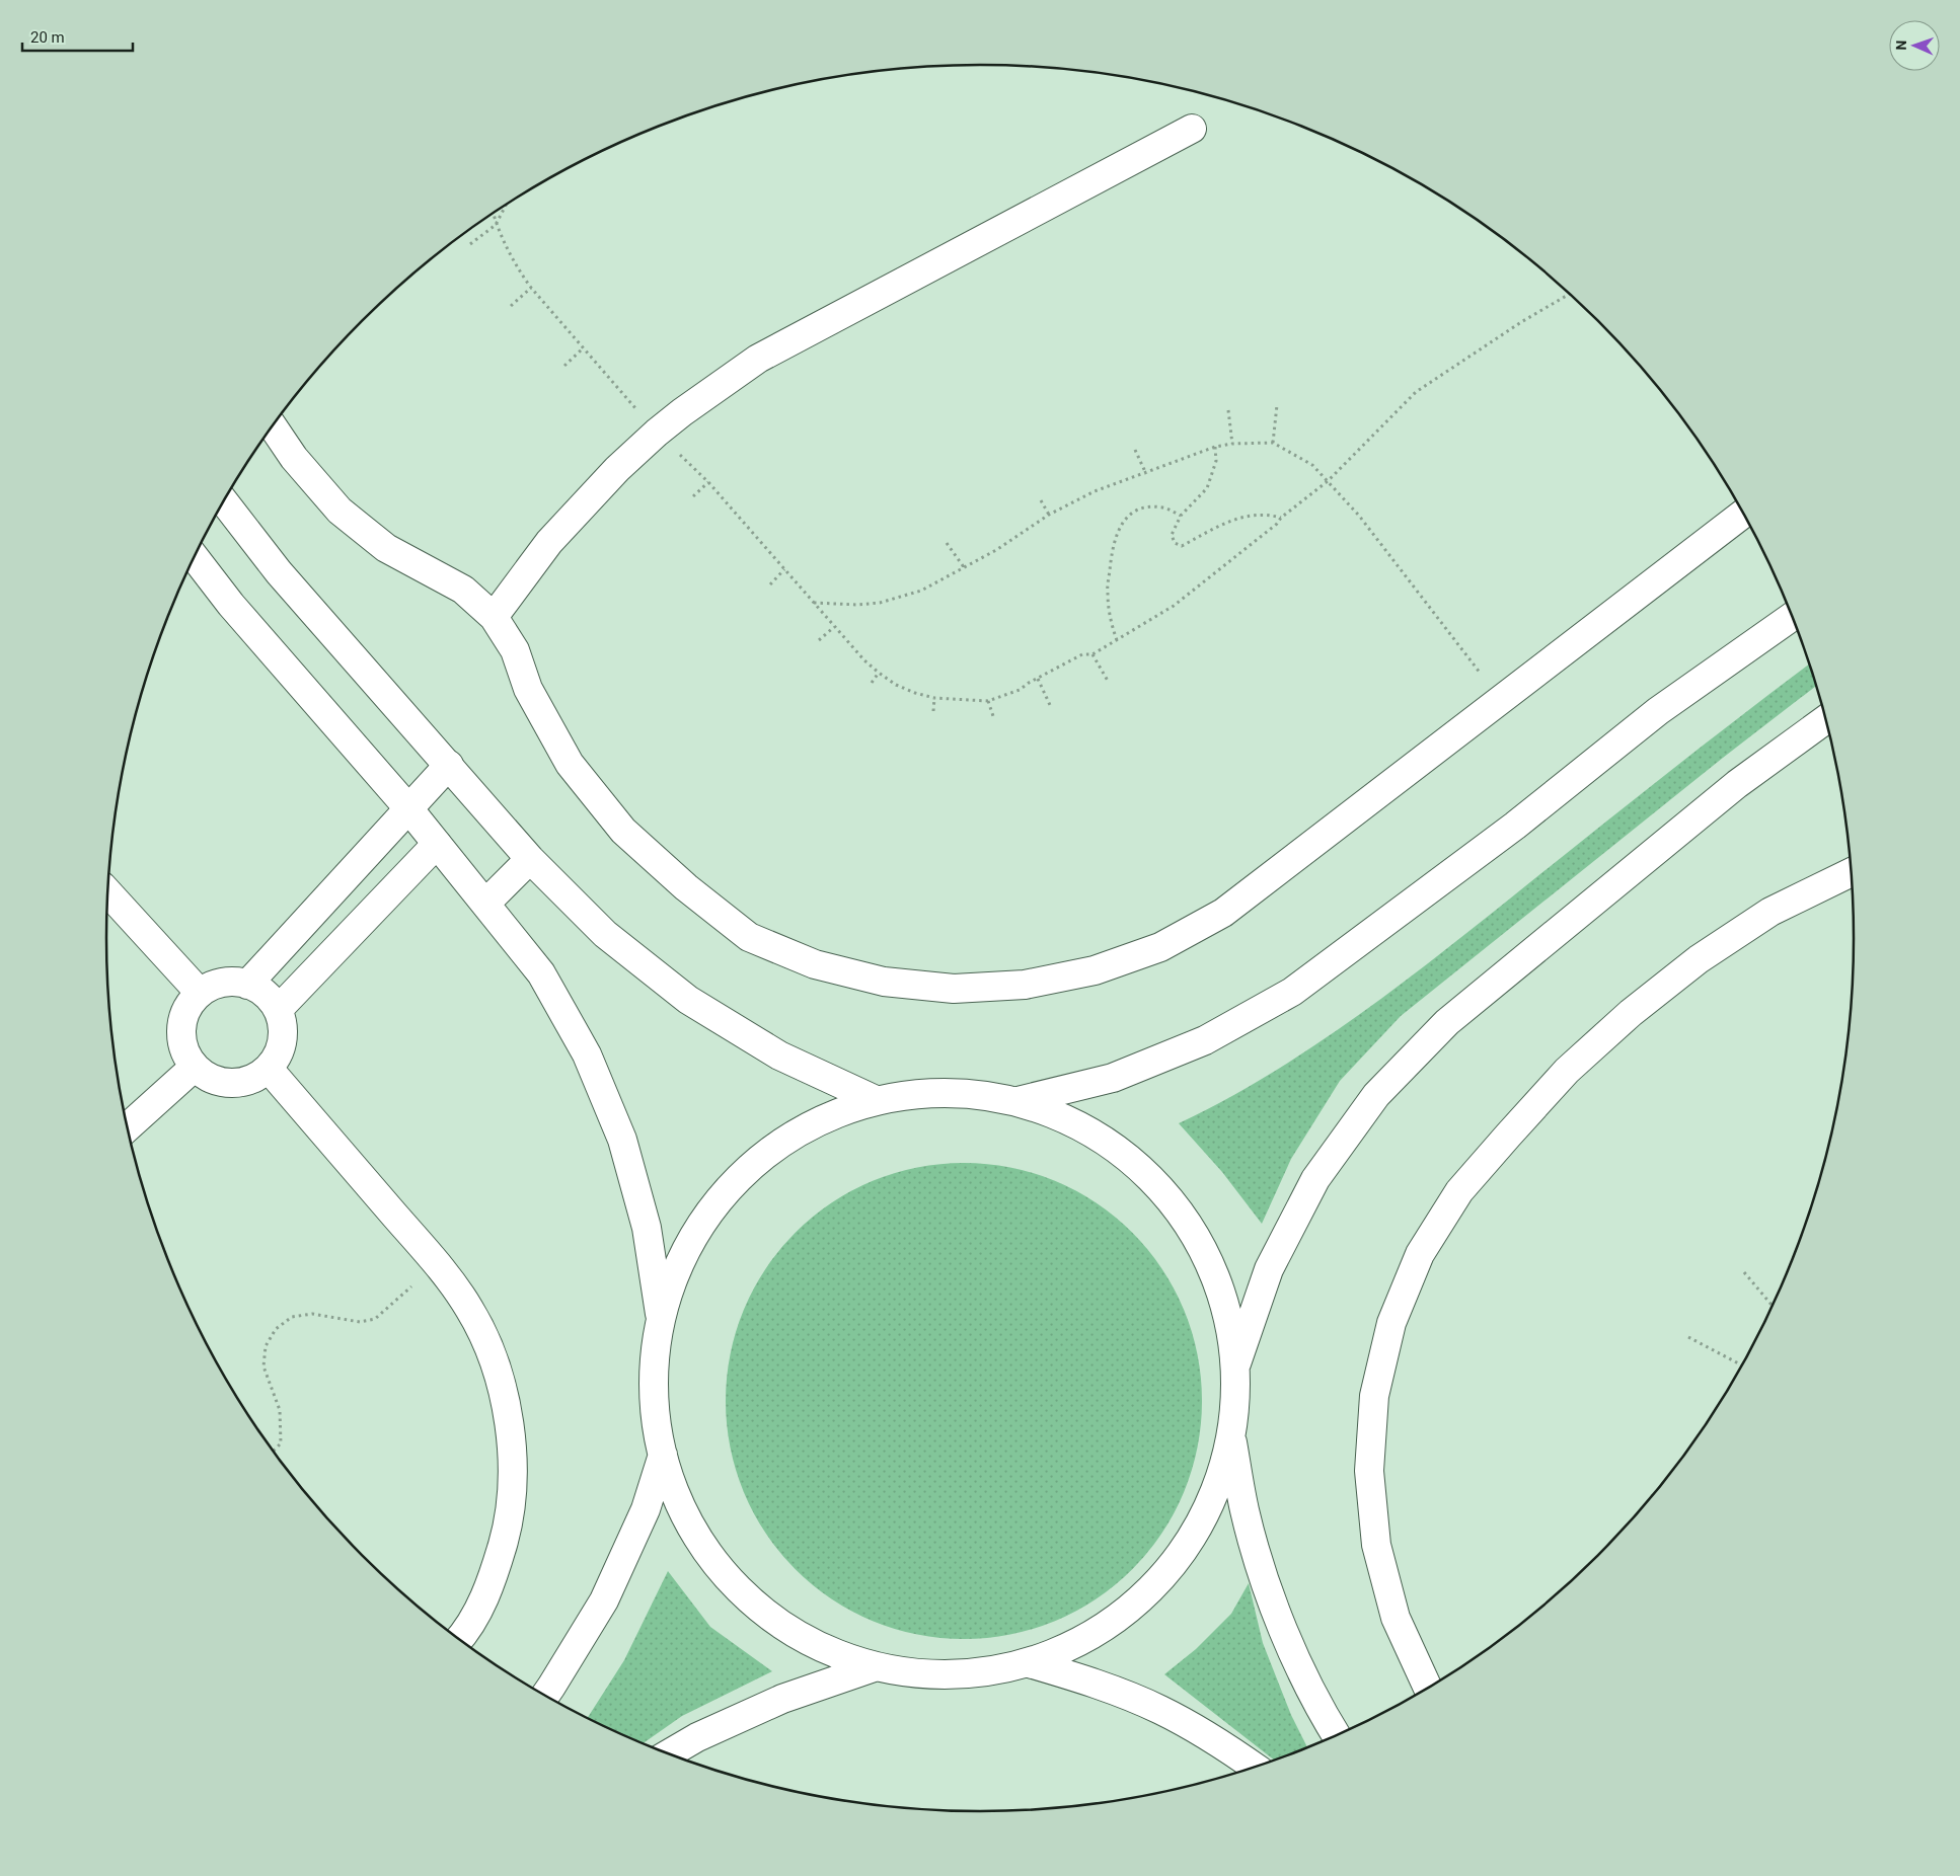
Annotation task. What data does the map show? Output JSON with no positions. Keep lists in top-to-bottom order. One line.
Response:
{"scale_bar":"20 m","north":"left"}
